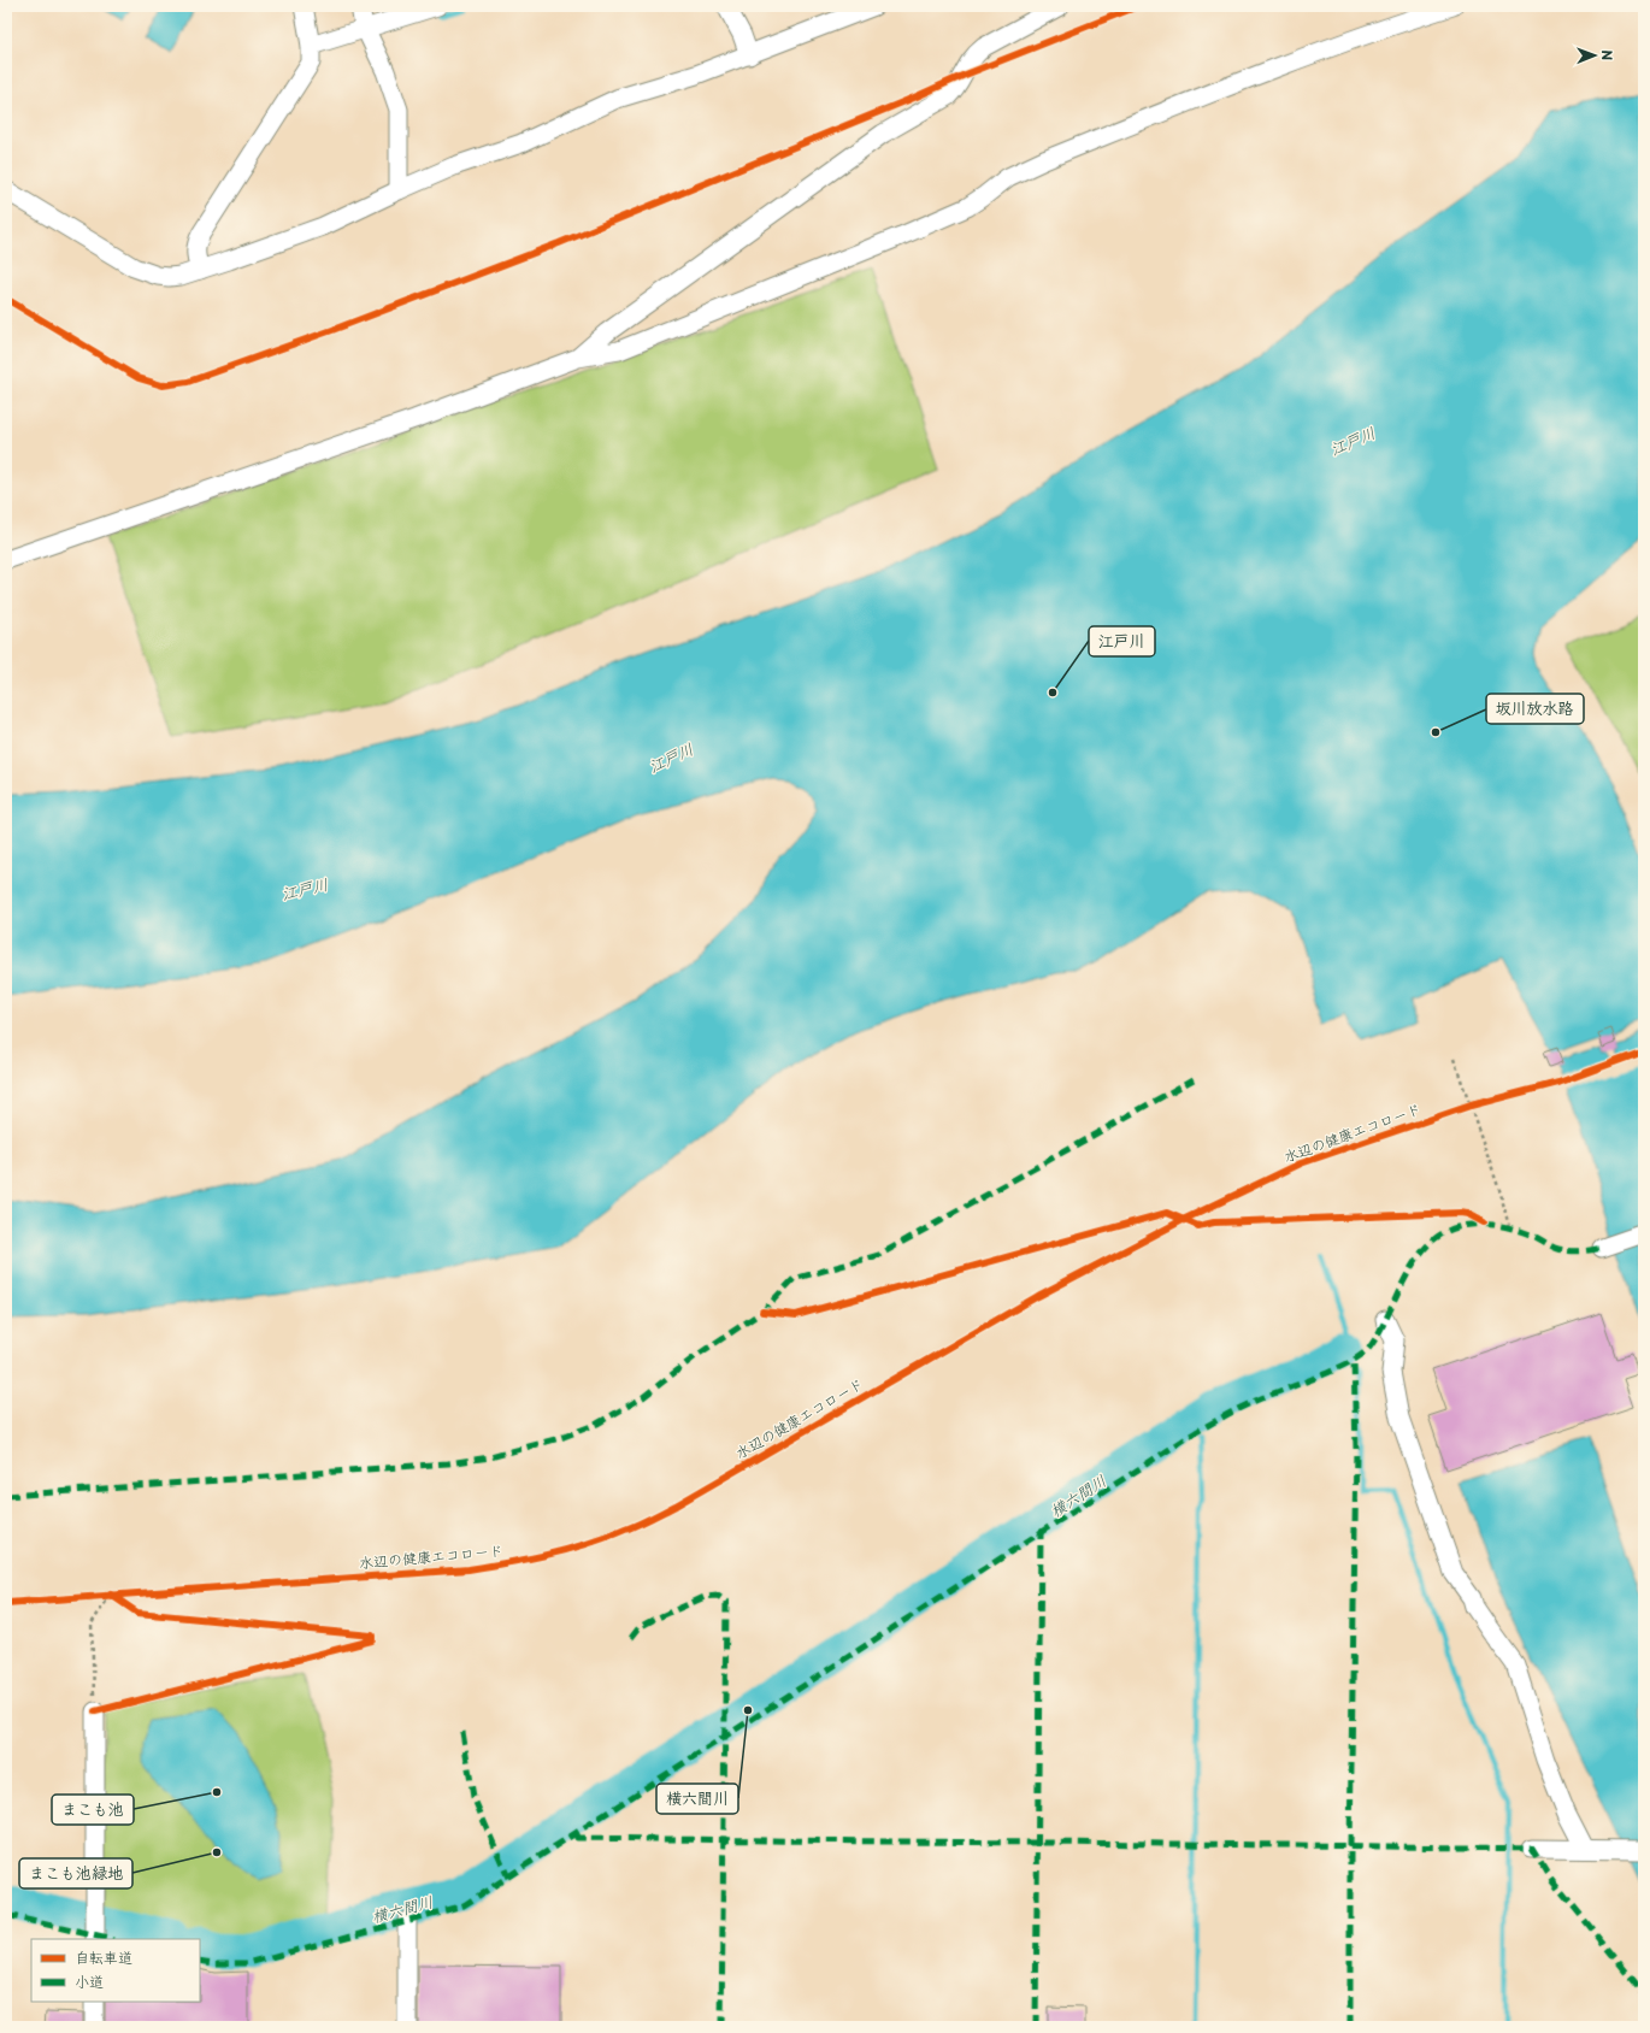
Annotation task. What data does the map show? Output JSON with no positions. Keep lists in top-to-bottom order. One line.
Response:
{"streets":{"cycle path":["水辺の健康エコロード"]},"water":["江戸川","横六間川"],"places":["江戸川","坂川放水路","横六間川","まこも池","まこも池緑地"],"legend":["自転車道","小道"],"north":"right"}
